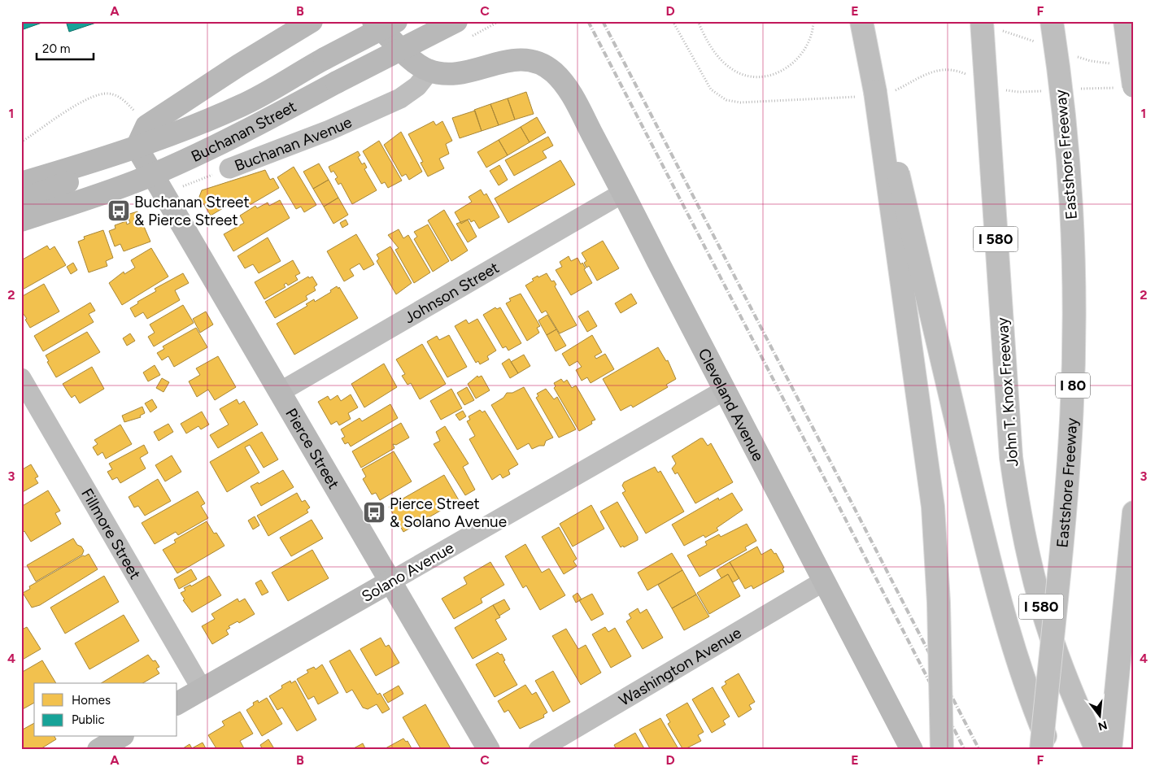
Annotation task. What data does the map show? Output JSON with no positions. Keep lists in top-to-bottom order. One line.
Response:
{"streets":{"highway":["Eastshore Freeway","I 580","I 80","John T. Knox Freeway"],"street":["Buchanan Street","Buchanan Avenue","Johnson Street","Cleveland Avenue","Pierce Street","Fillmore Street","Solano Avenue","Washington Avenue"]},"crossings":[["Buchanan Street","Pierce Street"],["Buchanan Avenue","Cleveland Avenue"],["Buchanan Avenue","Pierce Street"],["Johnson Street","Cleveland Avenue"],["Johnson Street","Pierce Street"],["Cleveland Avenue","Solano Avenue"],["Cleveland Avenue","Washington Avenue"],["Pierce Street","Solano Avenue"],["Fillmore Street","Solano Avenue"]],"places":{"bus stop":["Buchanan Street & Pierce Street","Pierce Street & Solano Avenue"]},"legend":["Homes","Public"],"scale_bar":"20 m","north":"bottom","grid":{"columns":["A","B","C","D","E","F"],"rows":["1","2","3","4"]}}
